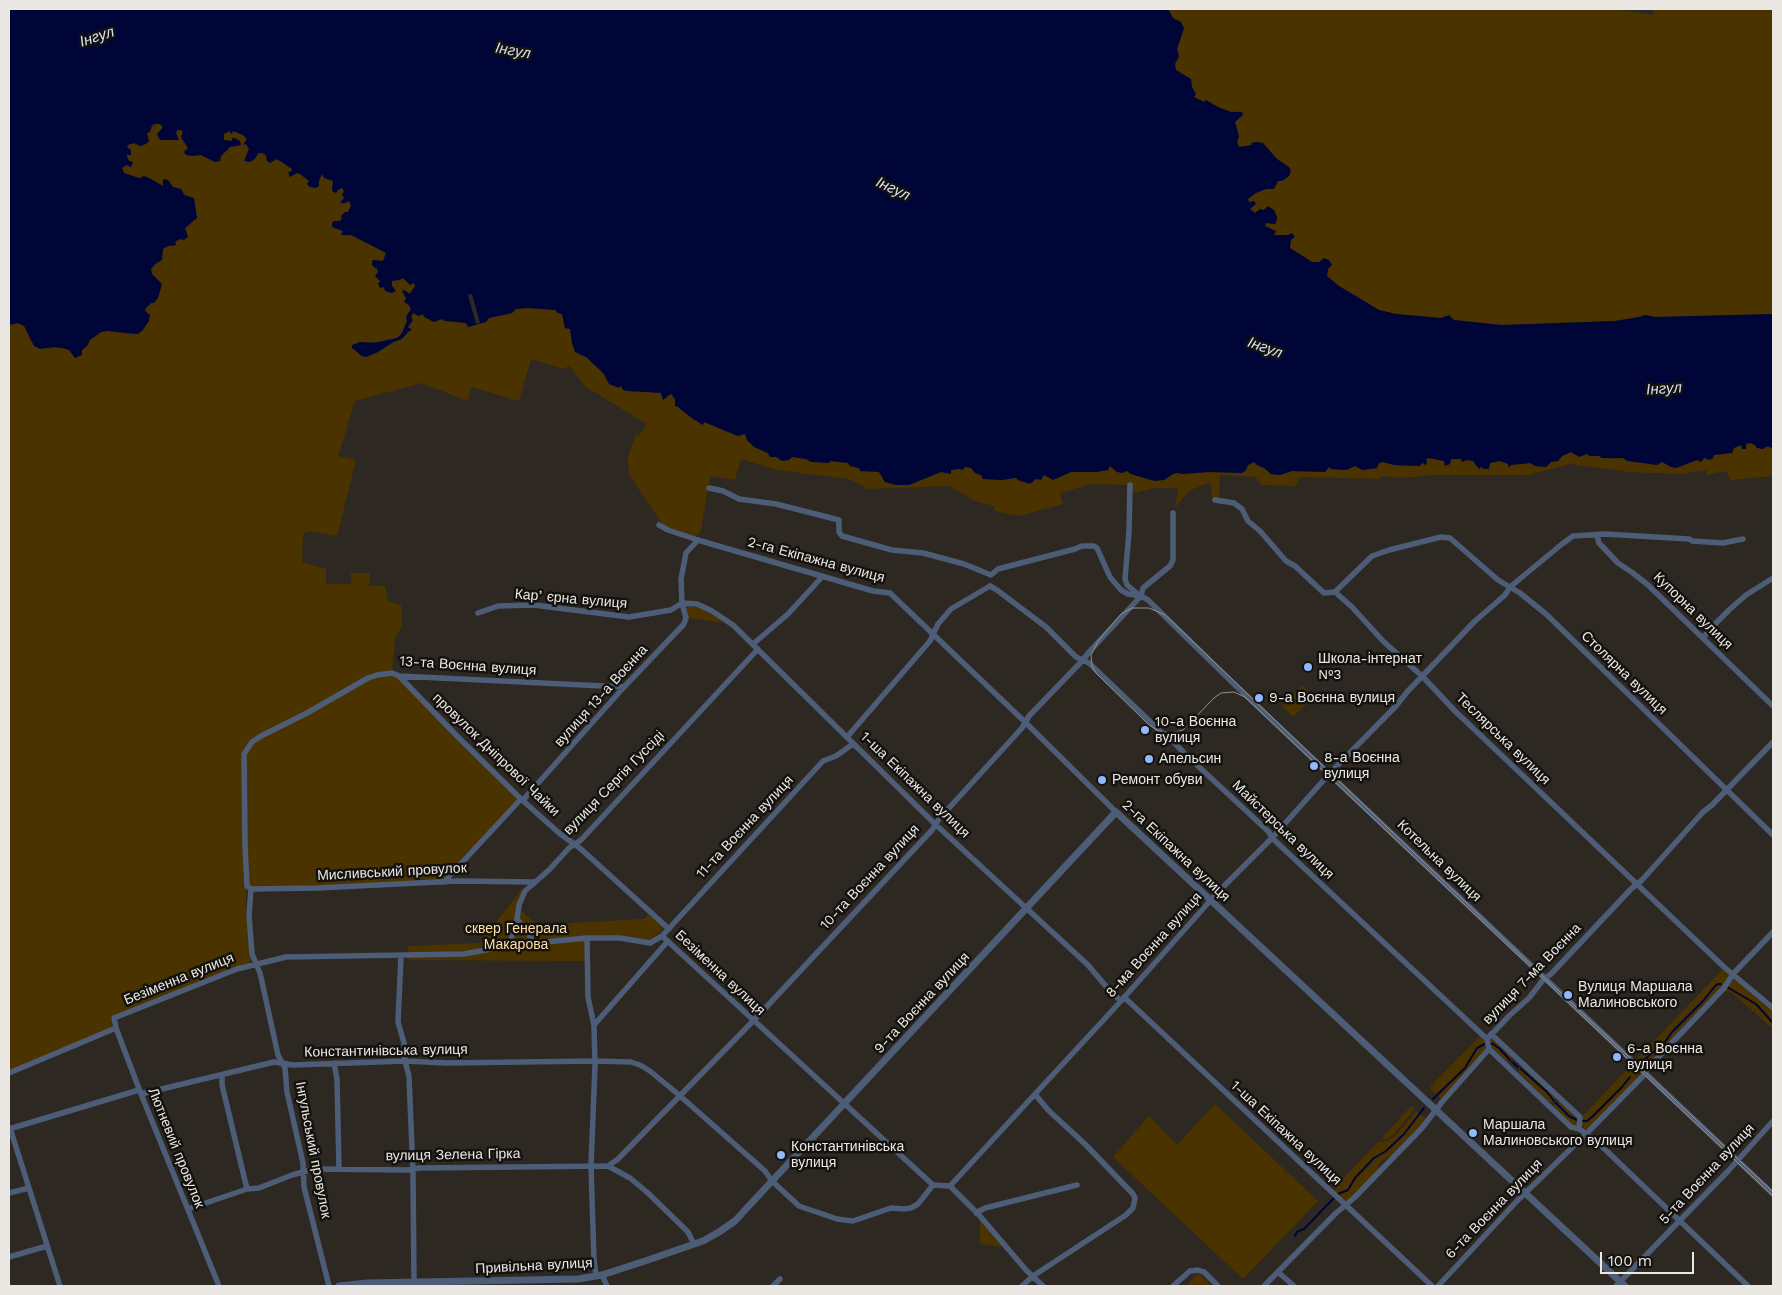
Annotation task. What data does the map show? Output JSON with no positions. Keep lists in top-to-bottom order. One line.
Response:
{"streets":{"street":["2-га Екіпажна вулиця","Карʼєрна вулиця","Купорна вулиця","13-та Воєнна вулиця","Столярна вулиця","вулиця 13-а Воєнна","Теслярська вулиця","провулок Дніпрової Чайки","вулиця Сергія Гуссіді","1-ша Екіпажна вулиця","11-та Воєнна вулиця","Майстерська вулиця","Котельна вулиця","Мисливський провулок","10-та Воєнна вулиця","8-ма Воєнна вулиця","Безіменна вулиця","вулиця 7-ма Воєнна","9-та Воєнна вулиця","Константинівська вулиця","Лютневий провулок","Інгульський провулок","вулиця Зелена Гірка","5-та Воєнна вулиця","6-та Воєнна вулиця","Привільна вулиця"]},"crossings":[["2-га Екіпажна вулиця","вулиця Сергія Гуссіді"],["2-га Екіпажна вулиця","10-та Воєнна вулиця"],["2-га Екіпажна вулиця","8-ма Воєнна вулиця"],["2-га Екіпажна вулиця","9-та Воєнна вулиця"],["2-га Екіпажна вулиця","5-та Воєнна вулиця"],["2-га Екіпажна вулиця","6-та Воєнна вулиця"],["Карʼєрна вулиця","вулиця 13-а Воєнна"],["Карʼєрна вулиця","1-ша Екіпажна вулиця"],["Купорна вулиця","8-ма Воєнна вулиця"],["13-та Воєнна вулиця","вулиця 13-а Воєнна"],["13-та Воєнна вулиця","провулок Дніпрової Чайки"],["13-та Воєнна вулиця","Інгульський провулок"],["Столярна вулиця","Теслярська вулиця"],["Столярна вулиця","8-ма Воєнна вулиця"],["Столярна вулиця","вулиця 7-ма Воєнна"],["вулиця 13-а Воєнна","провулок Дніпрової Чайки"],["вулиця 13-а Воєнна","1-ша Екіпажна вулиця"],["вулиця 13-а Воєнна","Мисливський провулок"],["Теслярська вулиця","8-ма Воєнна вулиця"],["Теслярська вулиця","вулиця 7-ма Воєнна"],["Теслярська вулиця","6-та Воєнна вулиця"],["провулок Дніпрової Чайки","вулиця Сергія Гуссіді"],["провулок Дніпрової Чайки","11-та Воєнна вулиця"],["вулиця Сергія Гуссіді","1-ша Екіпажна вулиця"],["вулиця Сергія Гуссіді","Мисливський провулок"],["вулиця Сергія Гуссіді","Безіменна вулиця"],["1-ша Екіпажна вулиця","11-та Воєнна вулиця"],["1-ша Екіпажна вулиця","10-та Воєнна вулиця"],["1-ша Екіпажна вулиця","8-ма Воєнна вулиця"],["1-ша Екіпажна вулиця","9-та Воєнна вулиця"],["11-та Воєнна вулиця","Безіменна вулиця"],["Майстерська вулиця","10-та Воєнна вулиця"],["Майстерська вулиця","8-ма Воєнна вулиця"],["Майстерська вулиця","вулиця 7-ма Воєнна"],["Котельна вулиця","10-та Воєнна вулиця"],["Котельна вулиця","8-ма Воєнна вулиця"],["Котельна вулиця","вулиця 7-ма Воєнна"],["Котельна вулиця","5-та Воєнна вулиця"],["Котельна вулиця","6-та Воєнна вулиця"],["Мисливський провулок","Інгульський провулок"],["10-та Воєнна вулиця","Безіменна вулиця"],["10-та Воєнна вулиця","Константинівська вулиця"],["10-та Воєнна вулиця","вулиця Зелена Гірка"],["Безіменна вулиця","9-та Воєнна вулиця"],["Безіменна вулиця","Лютневий провулок"],["Безіменна вулиця","Інгульський провулок"],["9-та Воєнна вулиця","Константинівська вулиця"],["9-та Воєнна вулиця","Привільна вулиця"],["Константинівська вулиця","Лютневий провулок"],["Константинівська вулиця","Інгульський провулок"],["Лютневий провулок","вулиця Зелена Гірка"],["Інгульський провулок","вулиця Зелена Гірка"],["вулиця Зелена Гірка","Привільна вулиця"]],"water":["Інгул"],"parks":["сквер Генерала Макарова"],"places":["Школа-інтернат №3","9-а Воєнна вулиця","10-а Воєнна вулиця","Апельсин","8-а Воєнна вулиця","Ремонт обуви","Вулиця Маршала Малиновського","6-а Воєнна вулиця","Маршала Малиновського вулиця","Константинівська вулиця"],"scale_bar":"100 m"}
